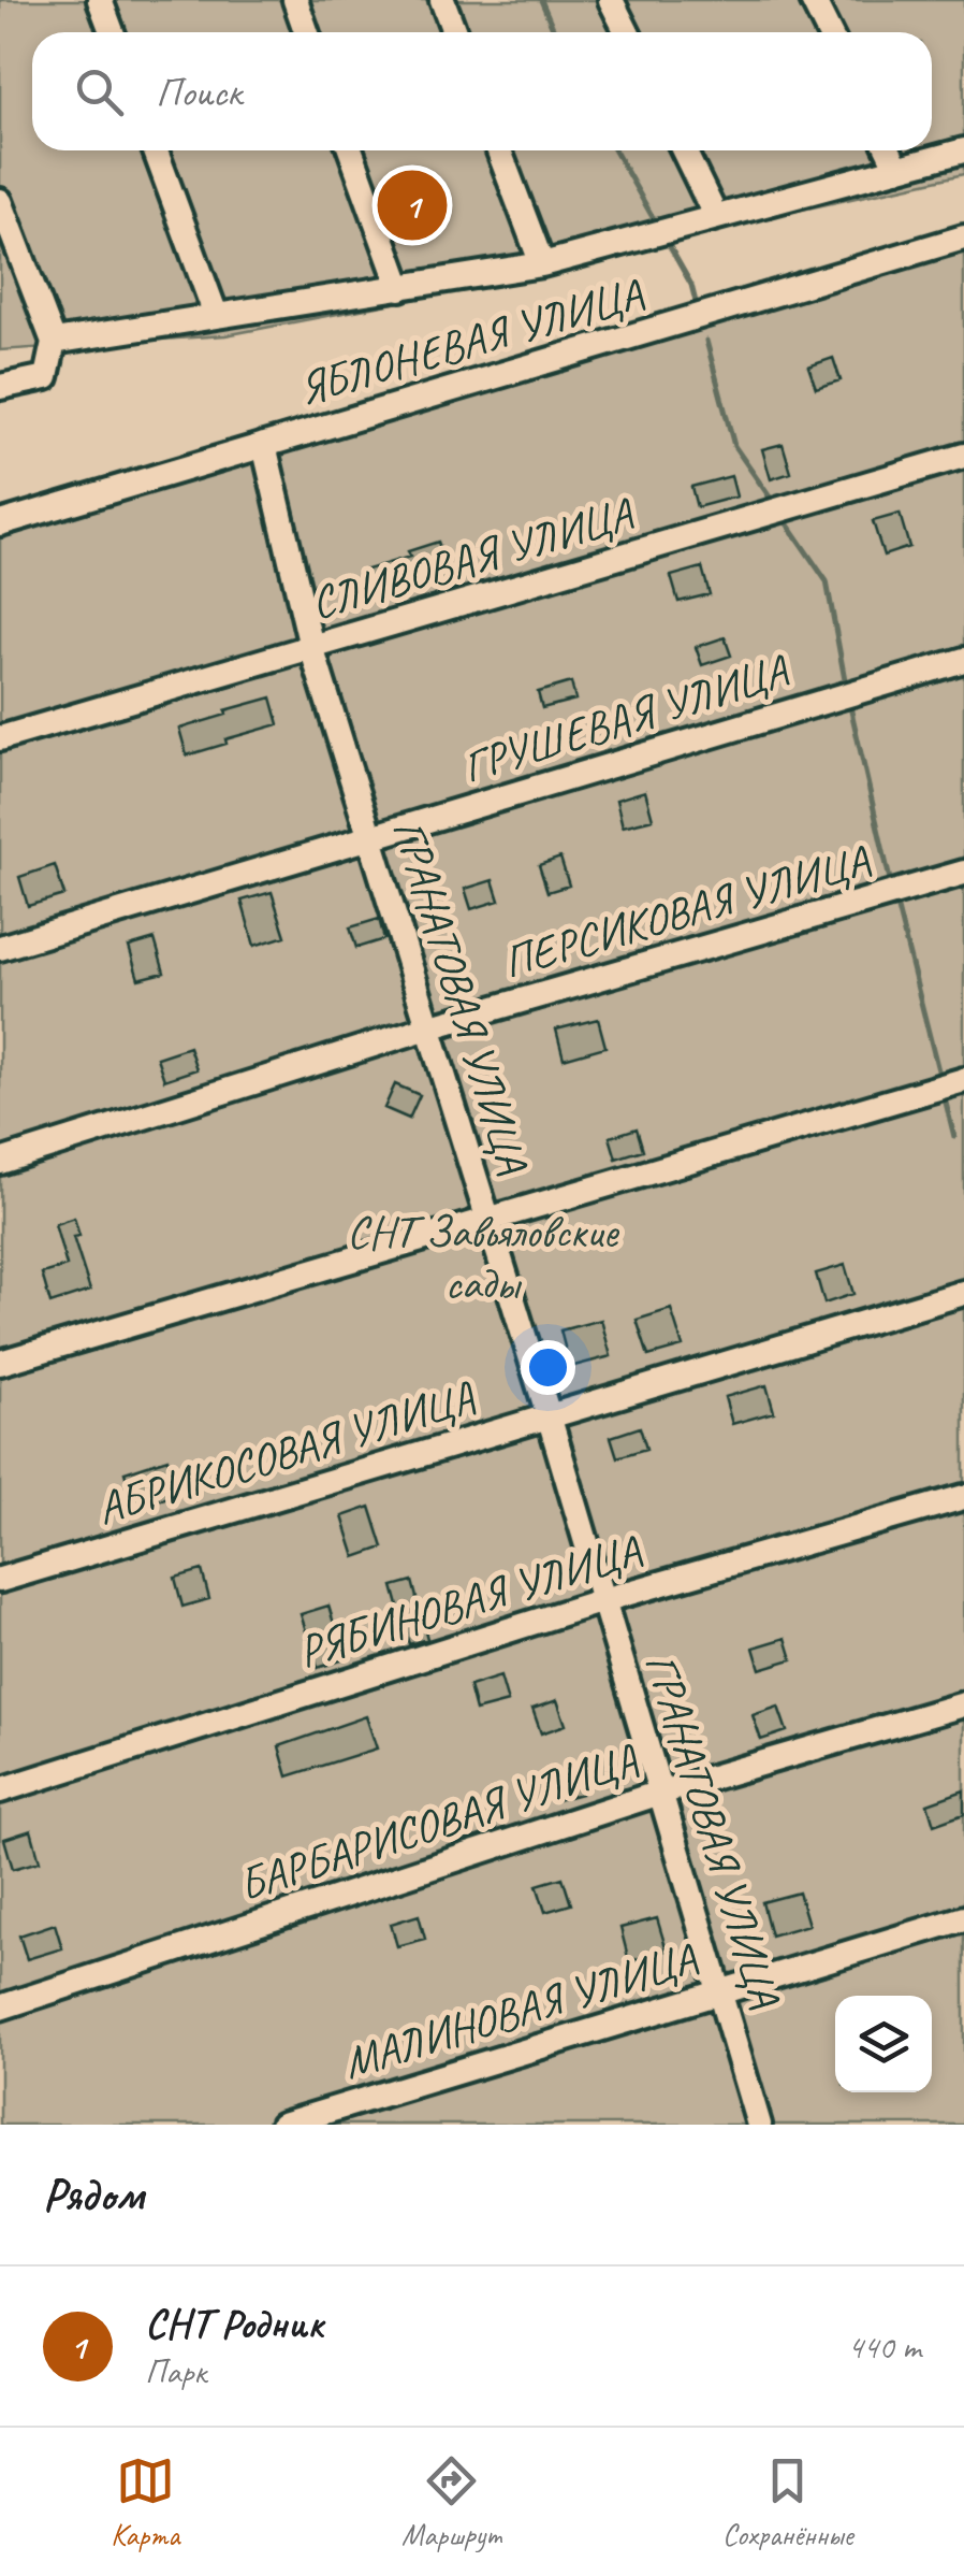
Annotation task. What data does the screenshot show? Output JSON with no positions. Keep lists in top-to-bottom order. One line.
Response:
{"streets":{"street":["ЯБЛОНЕВАЯ УЛИЦА","СЛИВОВАЯ УЛИЦА","ГРУШЕВАЯ УЛИЦА","ПЕРСИКОВАЯ УЛИЦА","ГРАНАТОВАЯ УЛИЦА","АБРИКОСОВАЯ УЛИЦА","РЯБИНОВАЯ УЛИЦА","БАРБАРИСОВАЯ УЛИЦА","МАЛИНОВАЯ УЛИЦА"]},"crossings":[["ЯБЛОНЕВАЯ УЛИЦА","ГРАНАТОВАЯ УЛИЦА"],["СЛИВОВАЯ УЛИЦА","ГРАНАТОВАЯ УЛИЦА"],["ГРУШЕВАЯ УЛИЦА","ГРАНАТОВАЯ УЛИЦА"],["ПЕРСИКОВАЯ УЛИЦА","ГРАНАТОВАЯ УЛИЦА"],["ГРАНАТОВАЯ УЛИЦА","АБРИКОСОВАЯ УЛИЦА"],["ГРАНАТОВАЯ УЛИЦА","РЯБИНОВАЯ УЛИЦА"],["ГРАНАТОВАЯ УЛИЦА","БАРБАРИСОВАЯ УЛИЦА"],["ГРАНАТОВАЯ УЛИЦА","МАЛИНОВАЯ УЛИЦА"]],"parks":["СНТ Завьяловские сады"],"page":{"search":"Поиск","pins":"1","heading":"Рядом","list":[{"mark":"1","name":"СНТ Родник","note":"Парк","value":"440 m"}],"nav":["Карта","Маршрут","Сохранённые"]}}
